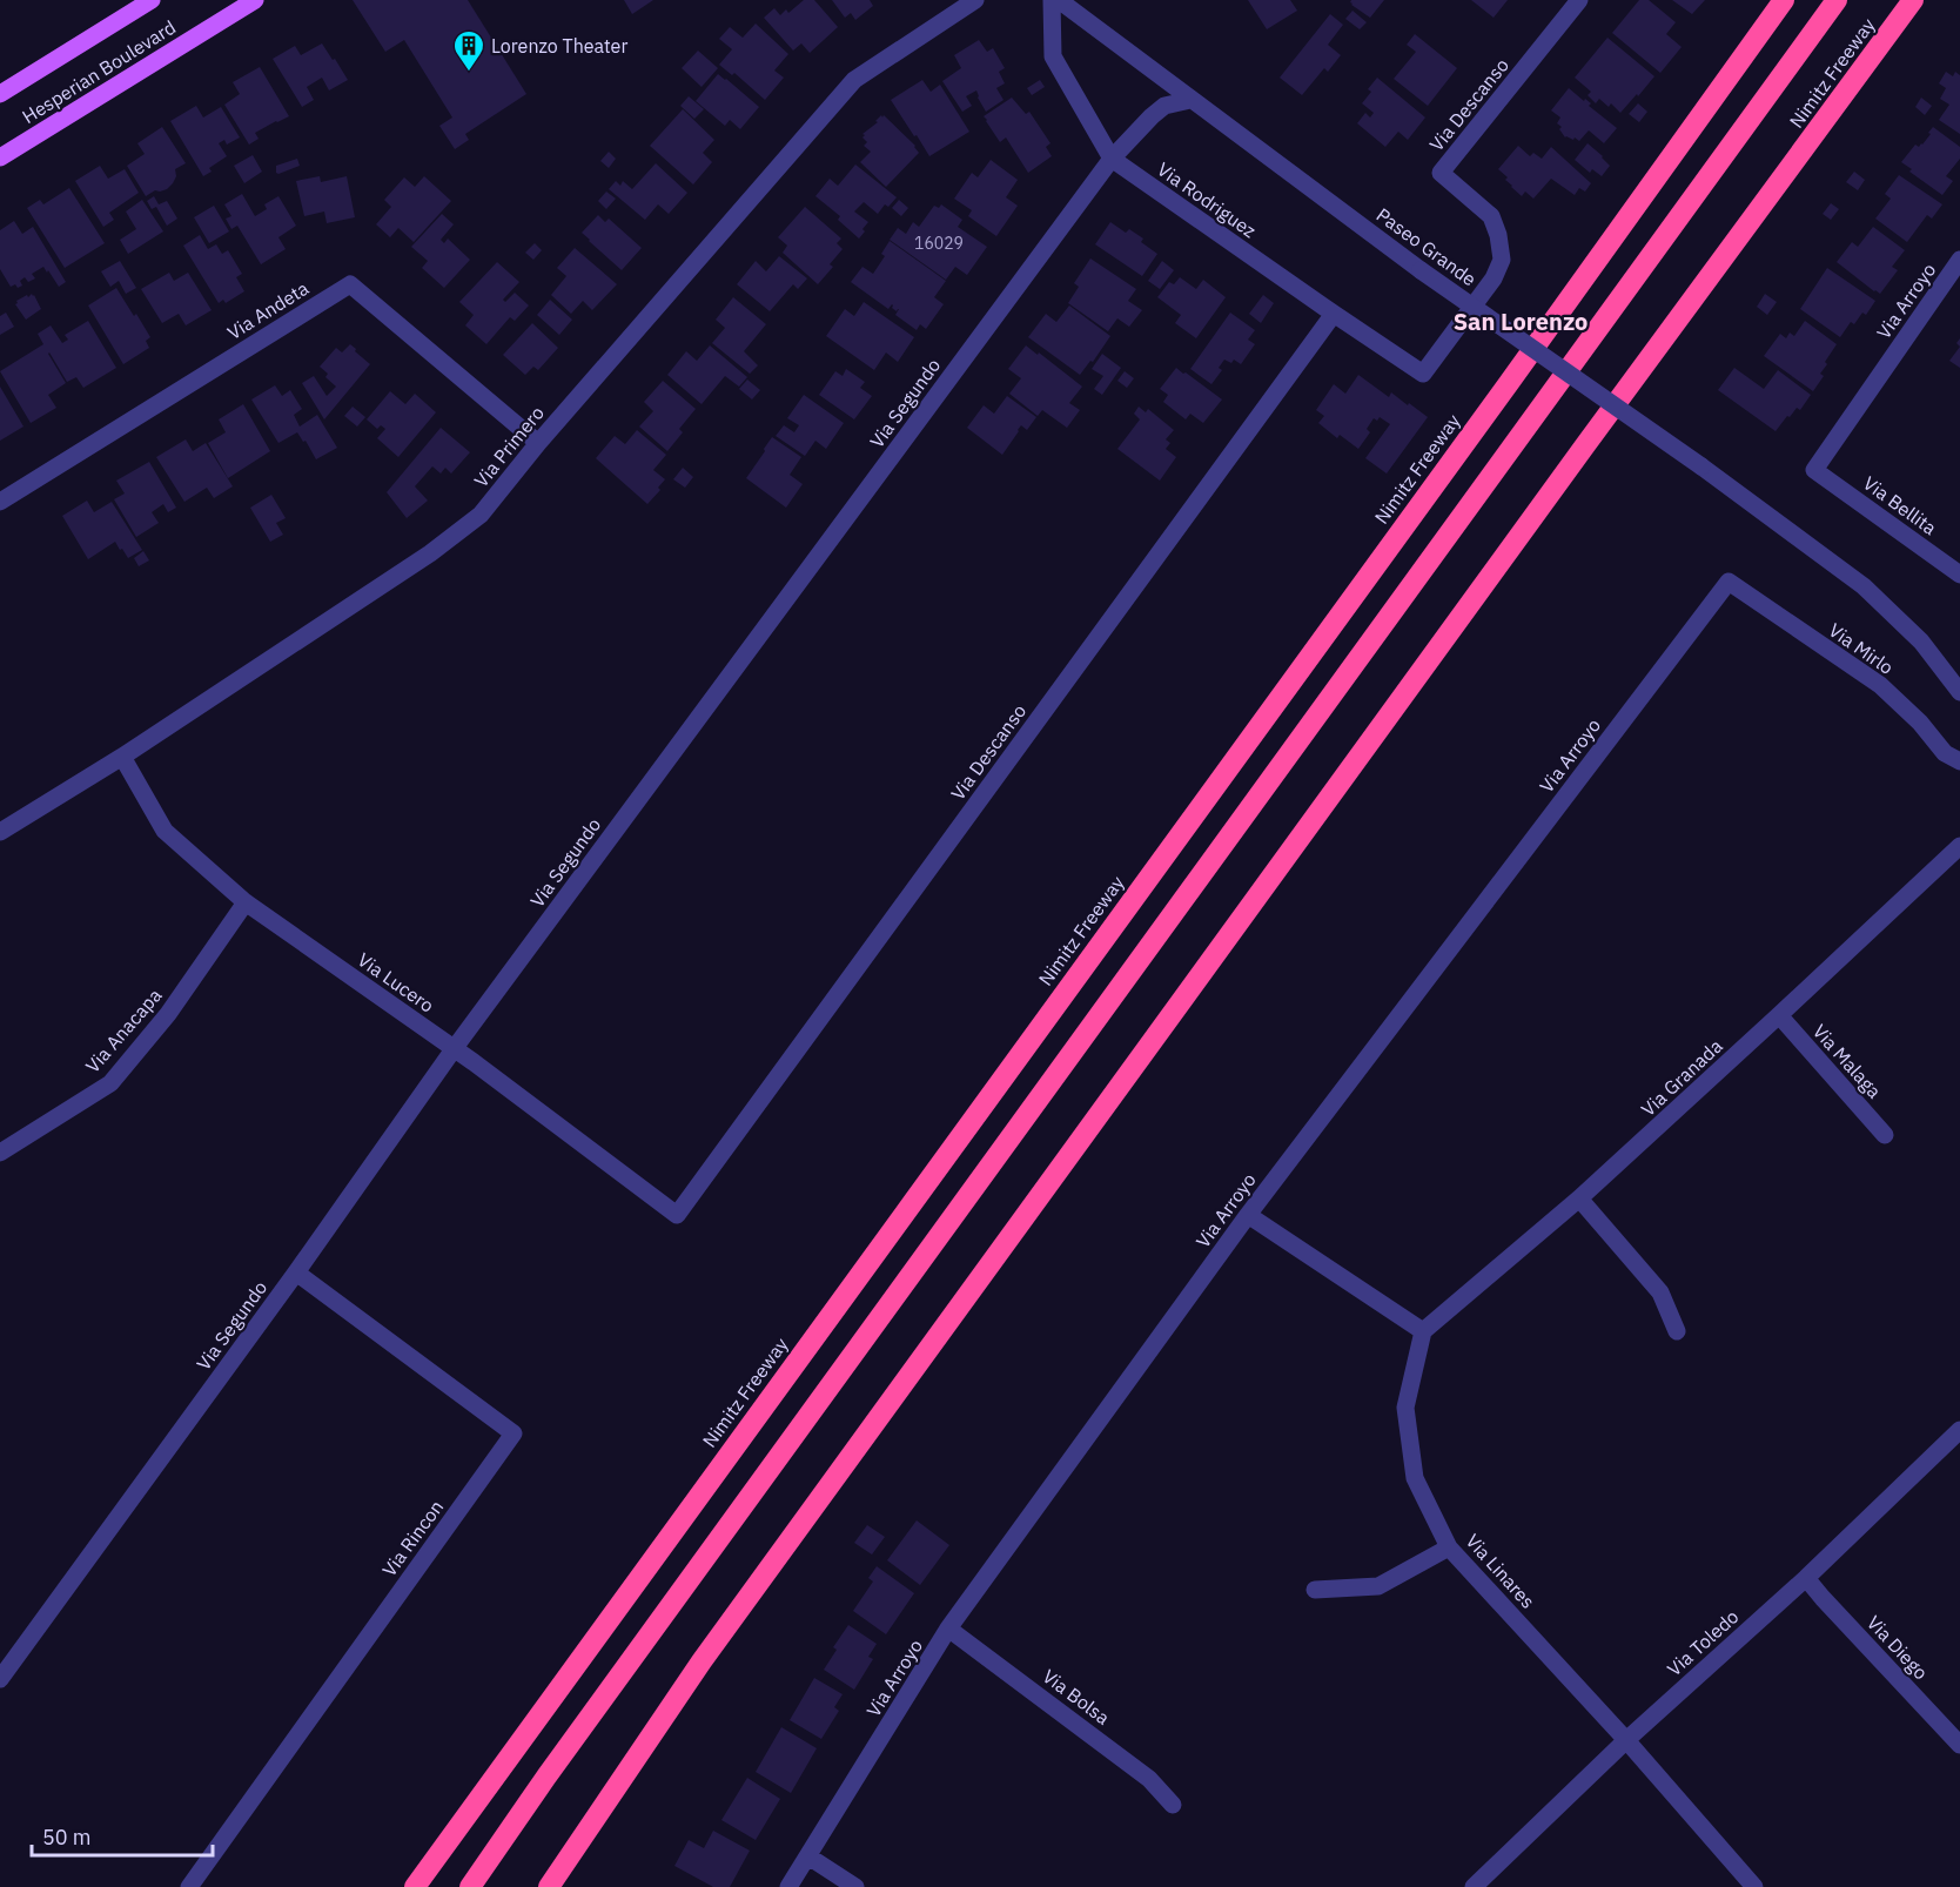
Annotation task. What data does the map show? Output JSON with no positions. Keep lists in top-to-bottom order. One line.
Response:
{"streets":{"highway":["Nimitz Freeway"],"main road":["Hesperian Boulevard"],"street":["Via Descanso","Via Rodriguez","Paseo Grande","Via Arroyo","Via Andeta","Via Segundo","Via Primero","Via Bellita","Via Mirlo","Via Lucero","Via Anacapa","Via Malaga","Via Granada","Via Rincon","Via Linares","Via Toledo","Via Diego","Via Bolsa"]},"crossings":[["Via Descanso","Via Rodriguez"],["Via Descanso","Via Lucero"],["Via Rodriguez","Via Segundo"],["Paseo Grande","Via Segundo"],["Via Arroyo","Via Bellita"],["Via Arroyo","Via Mirlo"],["Via Arroyo","Via Bolsa"],["Via Andeta","Via Primero"],["Via Segundo","Via Lucero"],["Via Segundo","Via Rincon"],["Via Primero","Via Lucero"],["Via Lucero","Via Anacapa"],["Via Malaga","Via Granada"],["Via Granada","Via Linares"],["Via Linares","Via Toledo"],["Via Toledo","Via Diego"]],"districts":["San Lorenzo"],"places":{"building":["Lorenzo Theater"]},"house_numbers":["16029"],"scale_bar":"50 m"}
